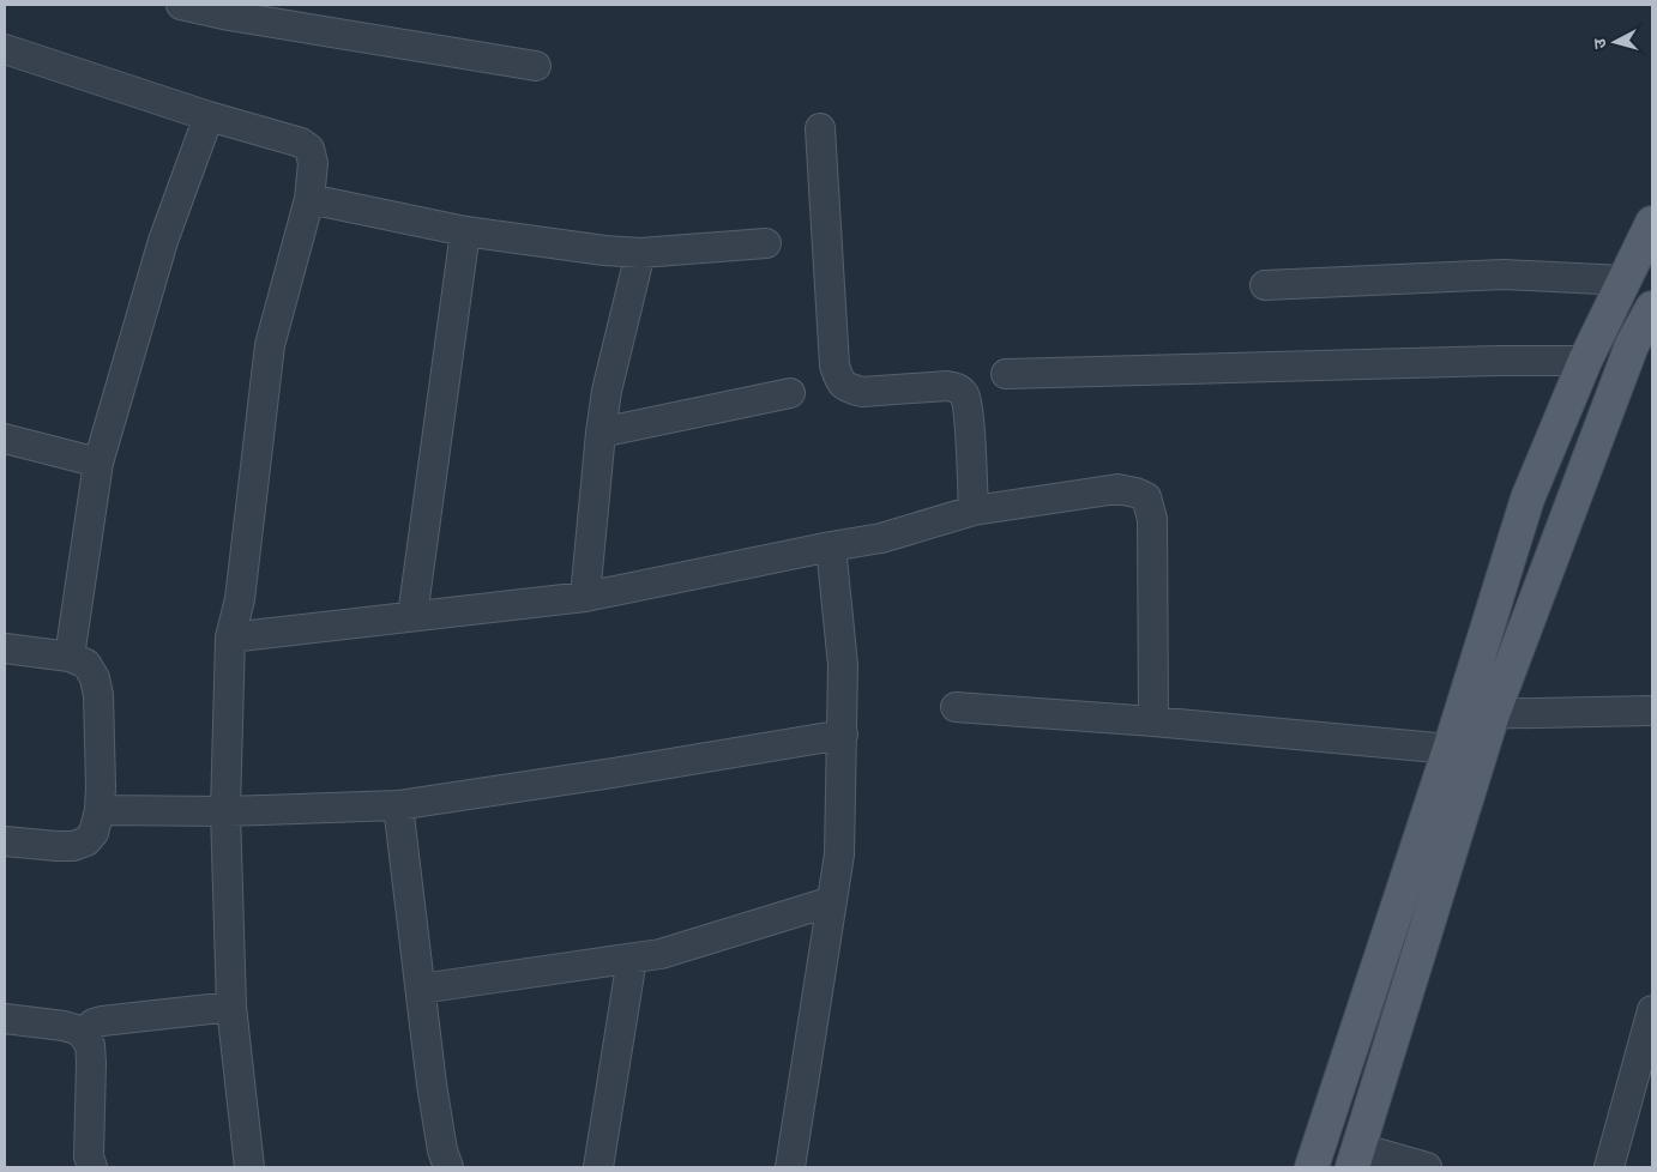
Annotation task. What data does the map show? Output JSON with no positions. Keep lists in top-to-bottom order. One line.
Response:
{"north":"left"}
